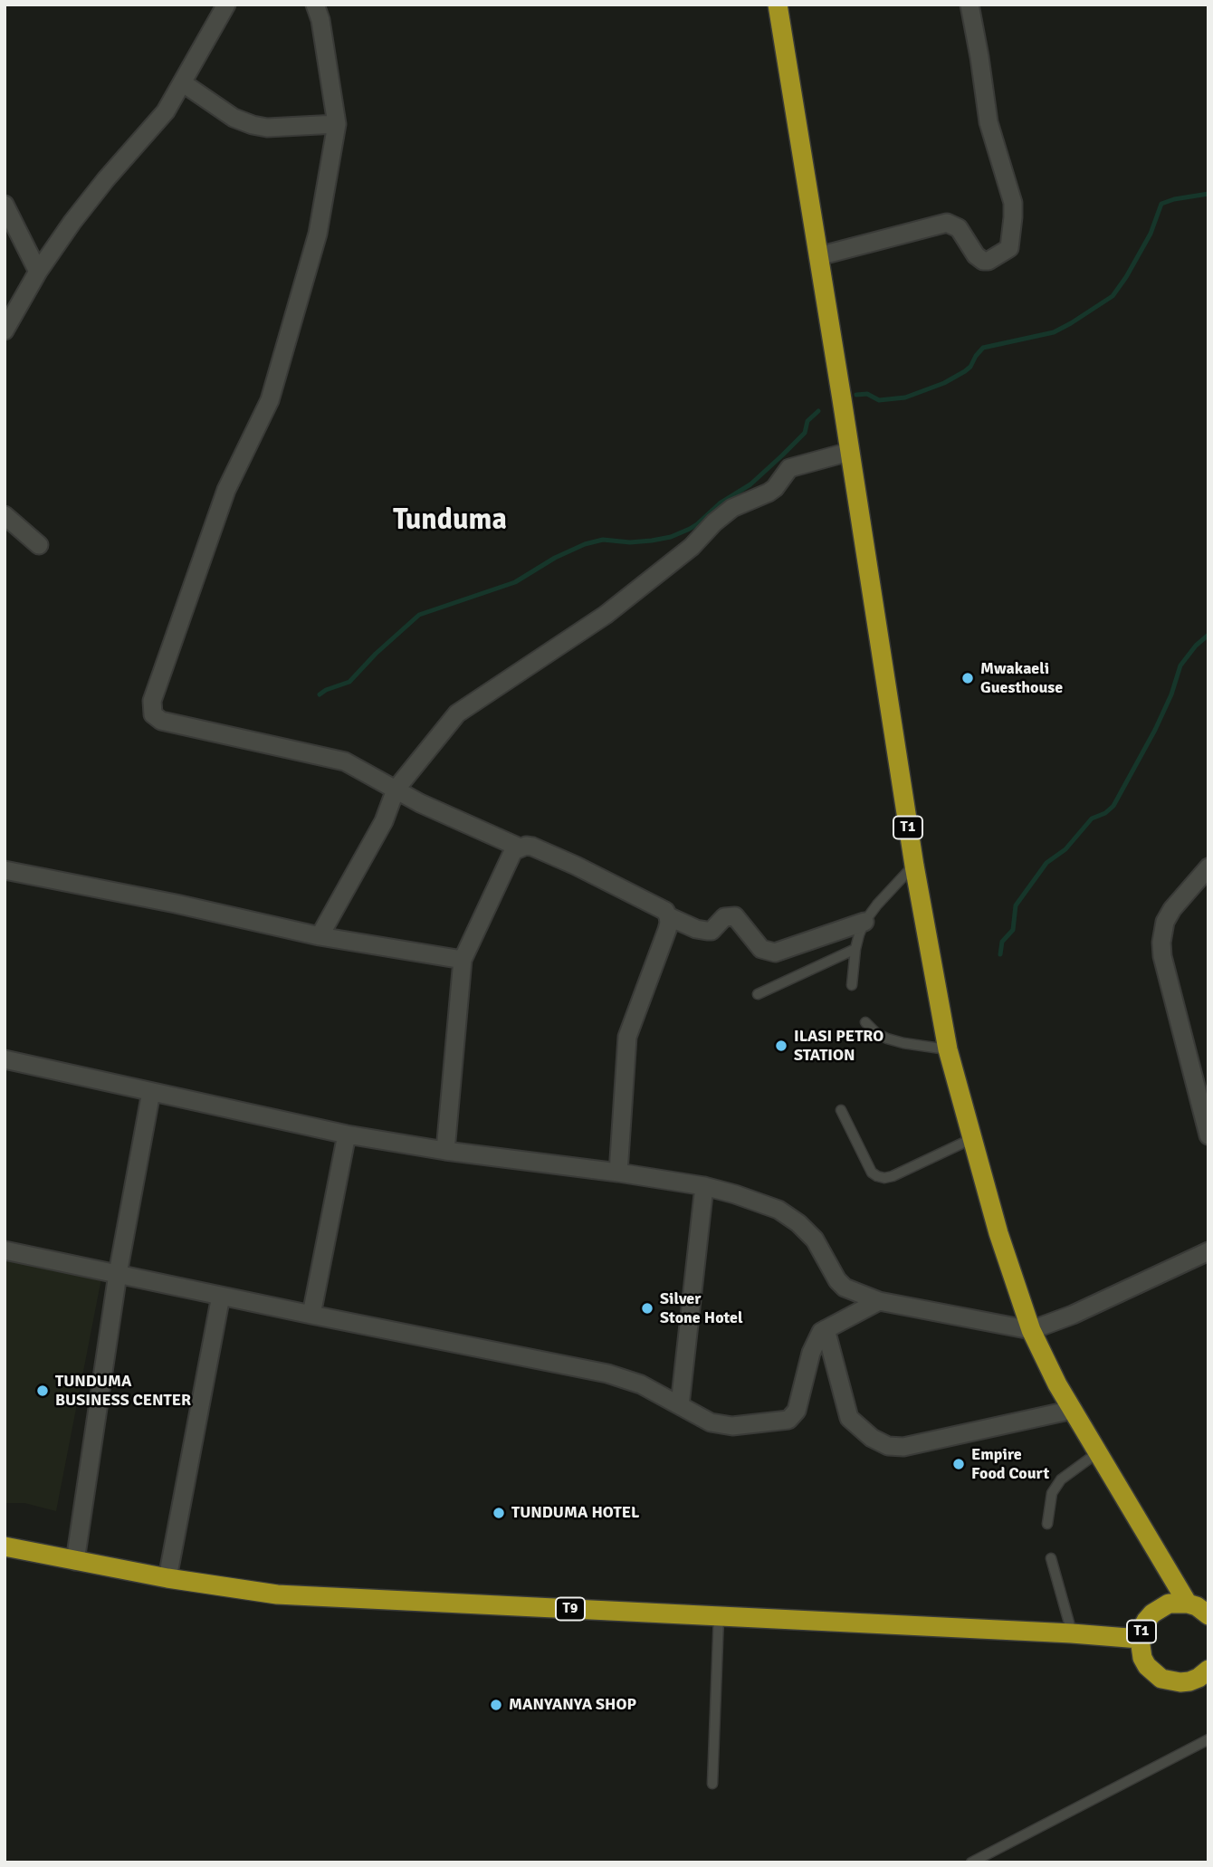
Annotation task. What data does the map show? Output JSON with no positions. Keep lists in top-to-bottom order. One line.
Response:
{"streets":{"highway":["T1","T9"]},"crossings":[["T1","T9"]],"districts":["Tunduma"],"places":["Mwakaeli Guesthouse","ILASI PETRO STATION","Silver Stone Hotel","TUNDUMA BUSINESS CENTER","Empire Food Court","TUNDUMA HOTEL","MANYANYA SHOP"]}
